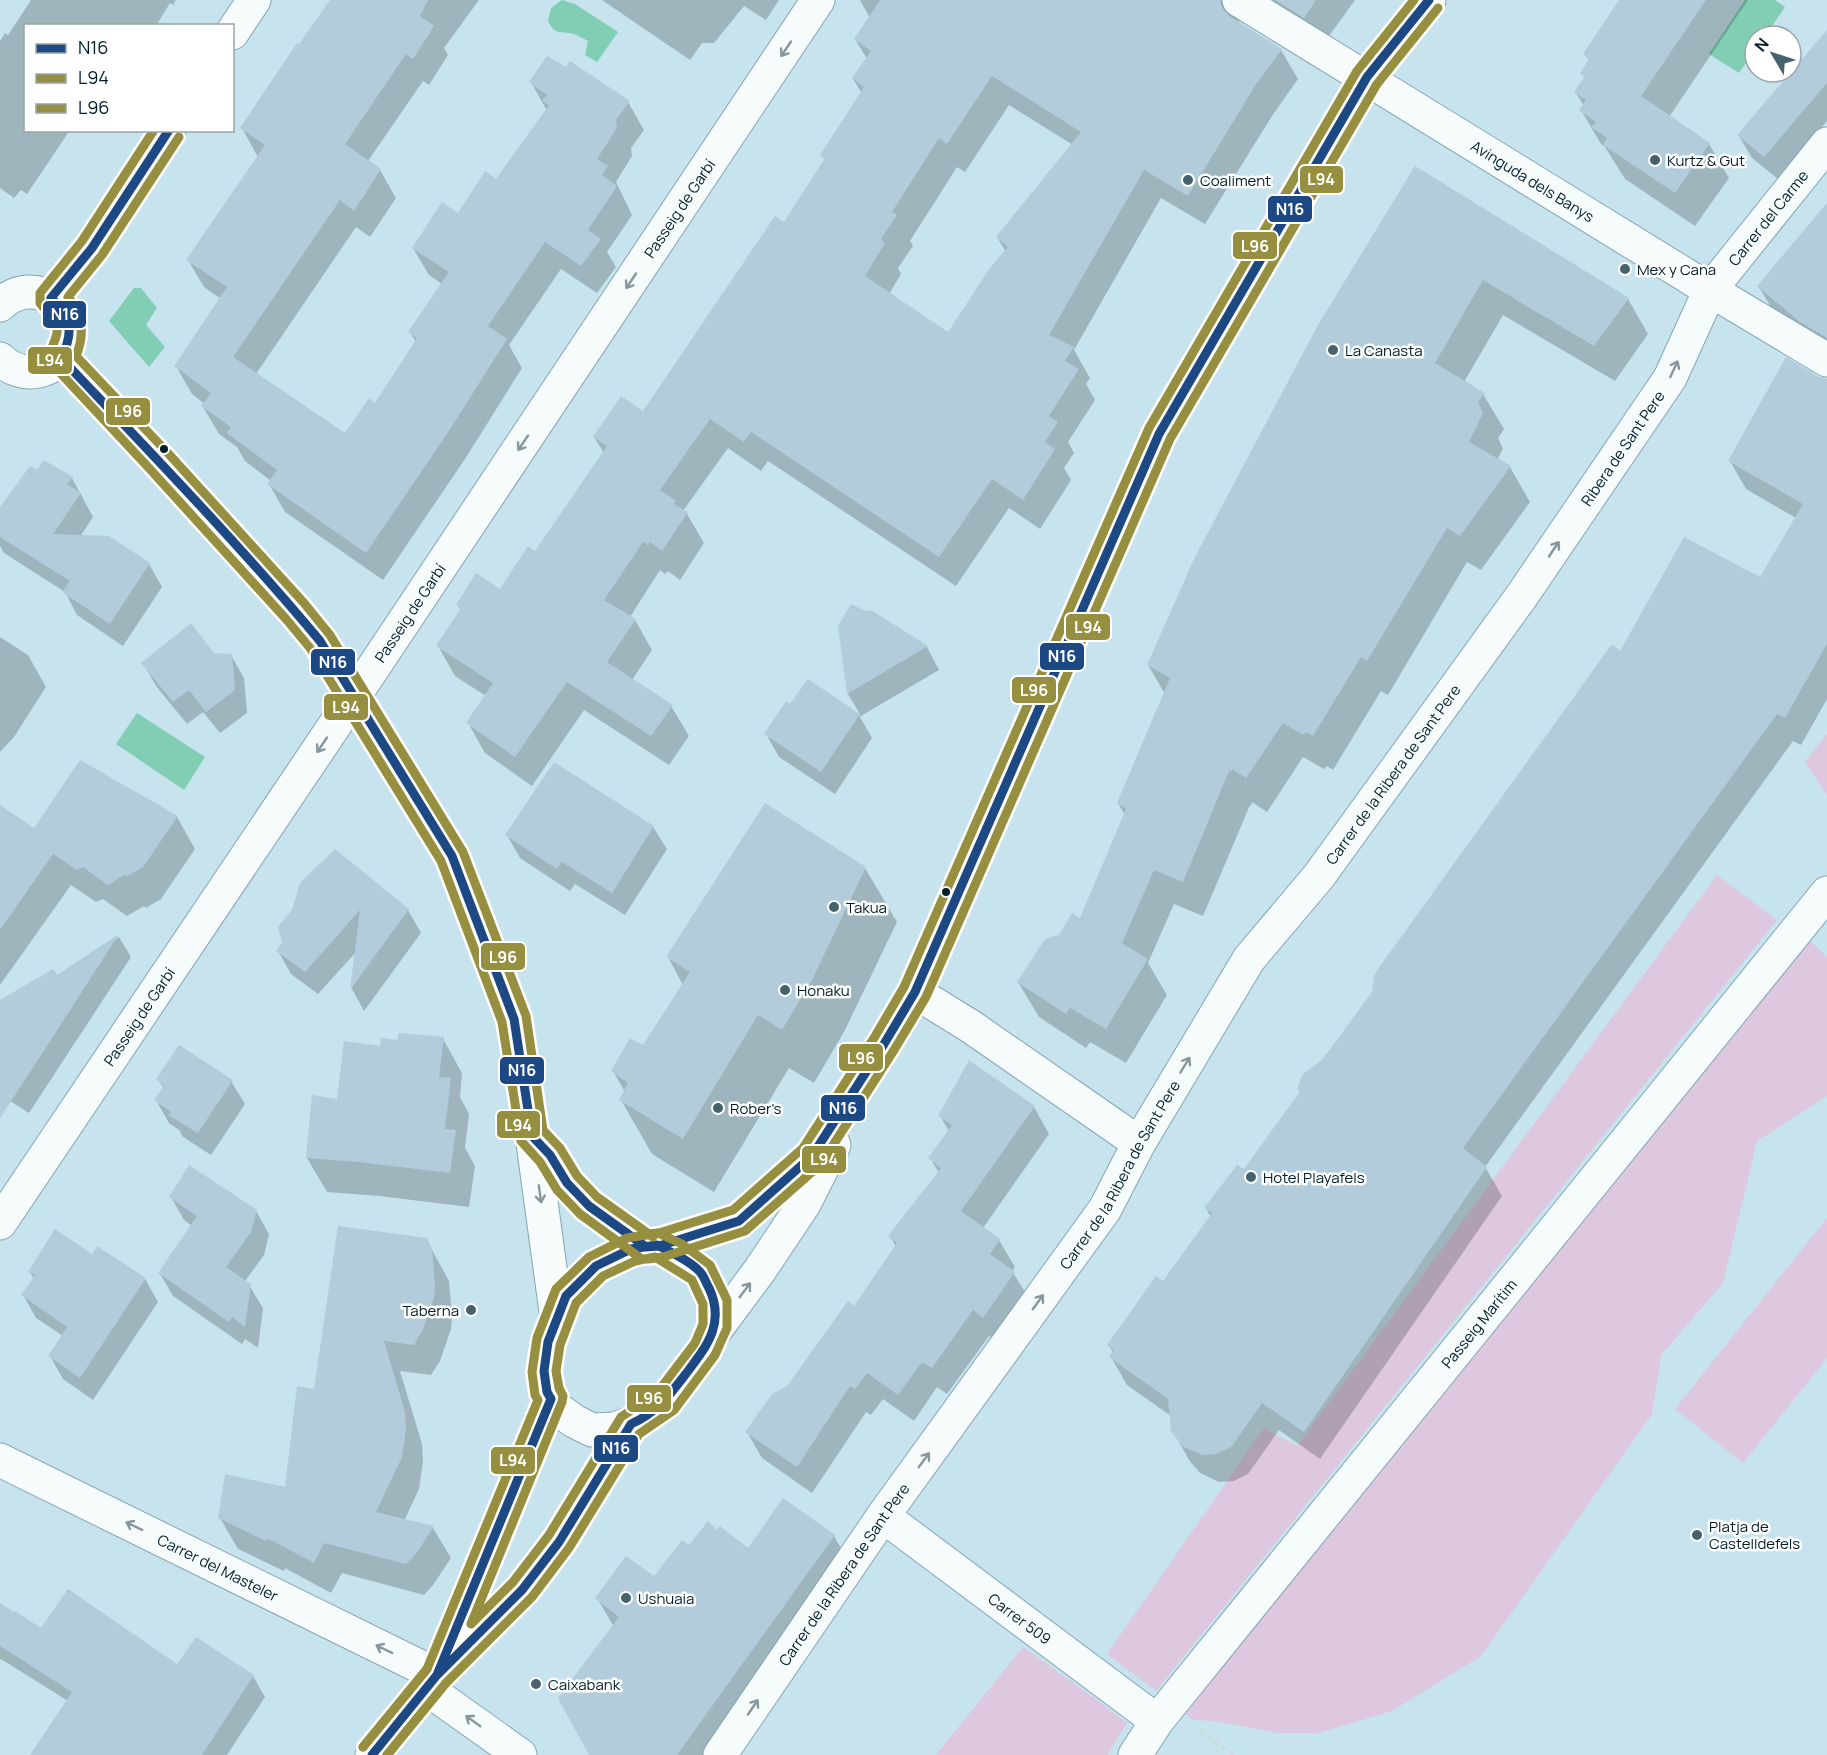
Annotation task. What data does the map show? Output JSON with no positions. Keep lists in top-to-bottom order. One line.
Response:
{"streets":{"street":["Avinguda dels Banys","Passeig de Garbí","Carrer del Carme","Ribera de Sant Pere","Carrer de la Ribera de Sant Pere","Passeig Marítim","Carrer del Masteler","Carrer 509"]},"crossings":[["Avinguda dels Banys","Carrer del Carme"],["Avinguda dels Banys","Ribera de Sant Pere"],["Carrer del Carme","Ribera de Sant Pere"],["Ribera de Sant Pere","Carrer de la Ribera de Sant Pere"],["Carrer de la Ribera de Sant Pere","Carrer 509"],["Passeig Marítim","Carrer 509"]],"one_way":["Passeig de Garbí","Ribera de Sant Pere","Carrer del Masteler"],"places":["Kurtz & Gut","Coaliment","Mex y Cana","La Canasta","Takua","Honaku","Rober's","Hotel Playafels","Taberna","Platja de Castelldefels","Ushuaia","Caixabank"],"lines":["transit line N16","transit line L96","transit line L94"],"legend":["N16","L94","L96"],"north":"top left"}
